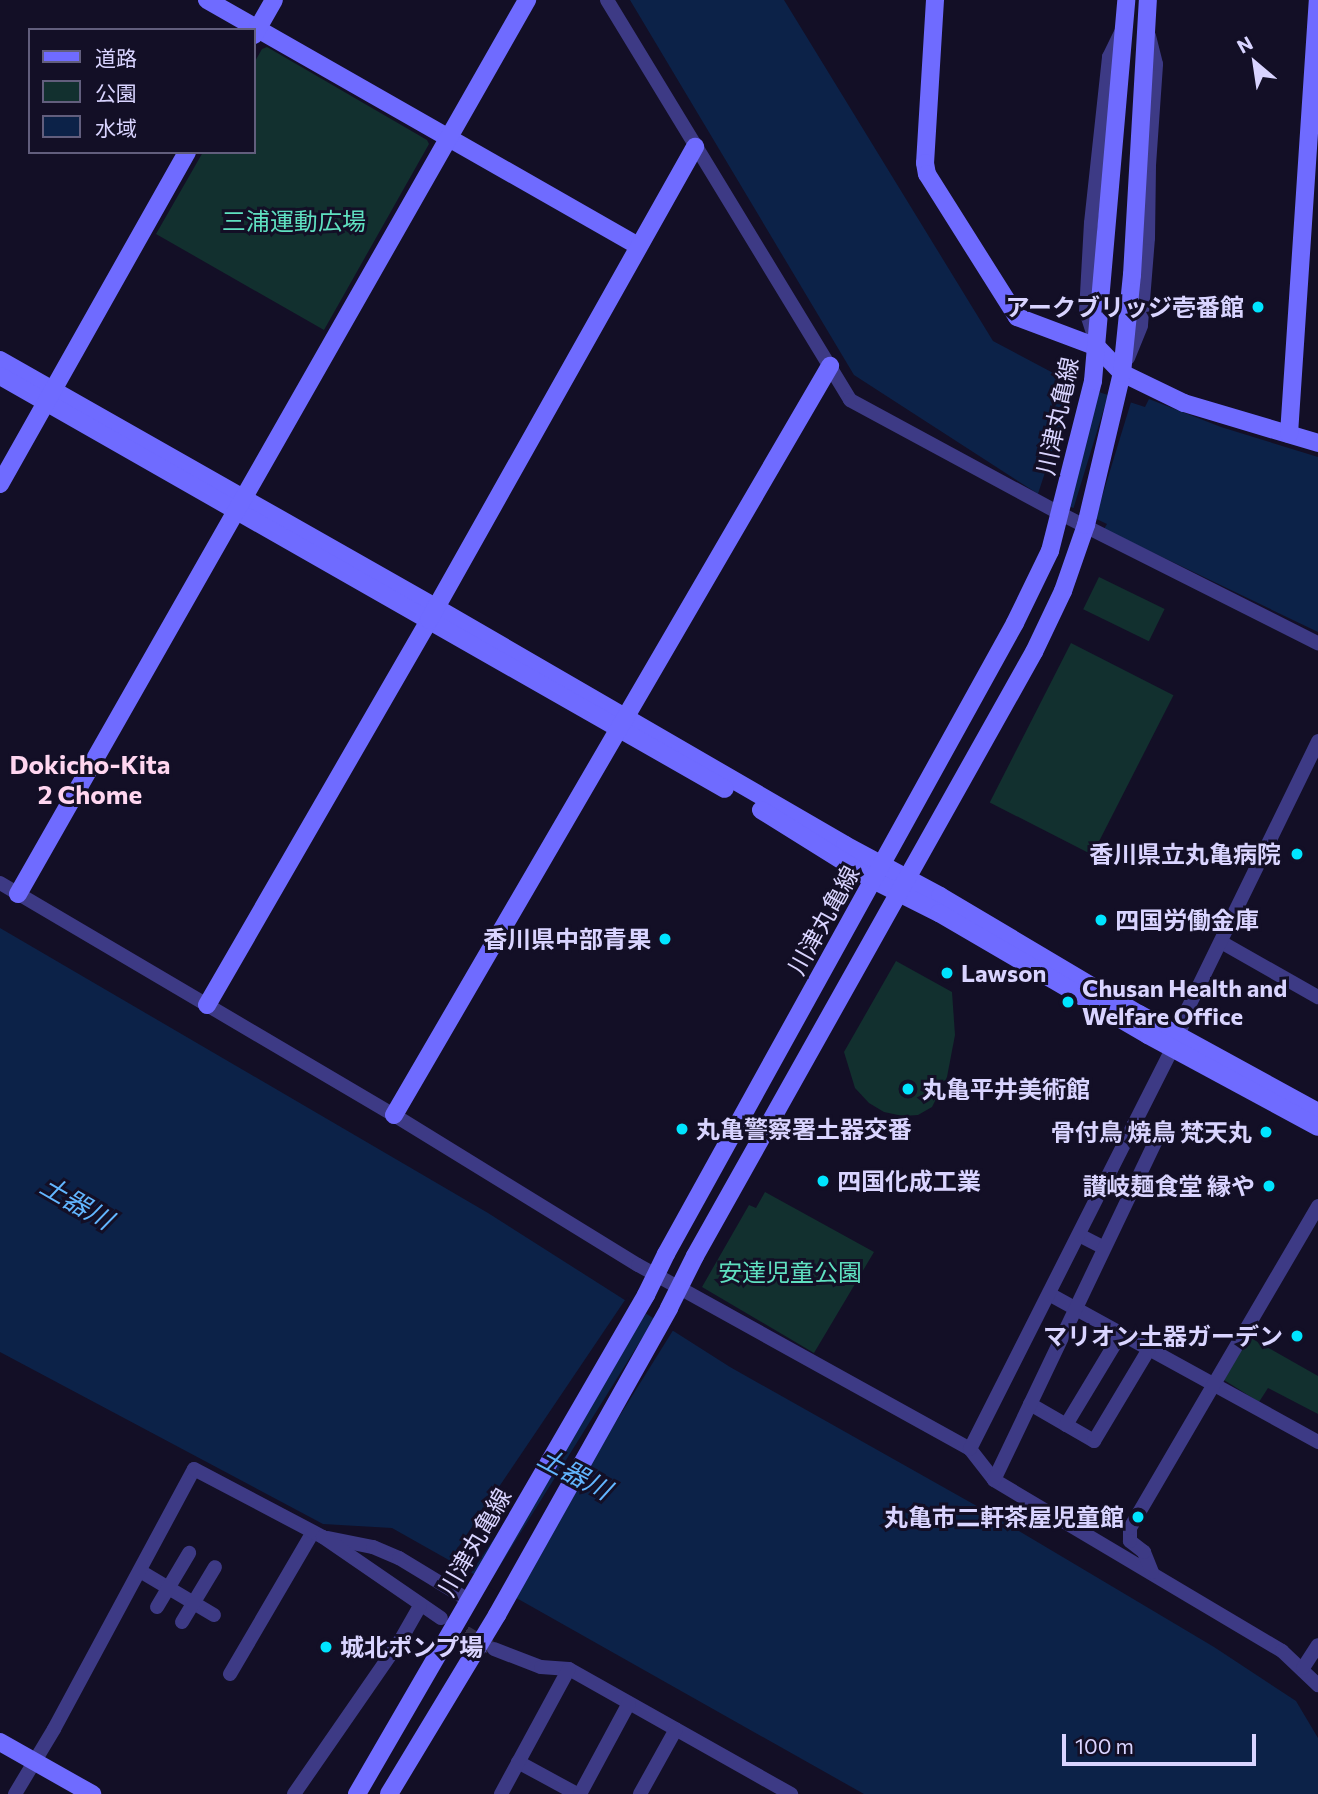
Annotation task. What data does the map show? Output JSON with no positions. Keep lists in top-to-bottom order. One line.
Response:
{"streets":{"street":["川津丸亀線"]},"districts":["Dokicho-Kita 2 Chome"],"water":["土器川"],"parks":["三浦運動広場","安達児童公園"],"places":["アークブリッジ壱番館","香川県立丸亀病院","四国労働金庫","香川県中部青果","Lawson","Chusan Health and Welfare Office","丸亀平井美術館","丸亀警察署土器交番","骨付鳥 焼鳥 梵天丸","四国化成工業","讃岐麺食堂 縁や","マリオン土器ガーデン","丸亀市二軒茶屋児童館","城北ポンプ場"],"legend":["道路","公園","水域"],"scale_bar":"100 m","north":"top left"}
